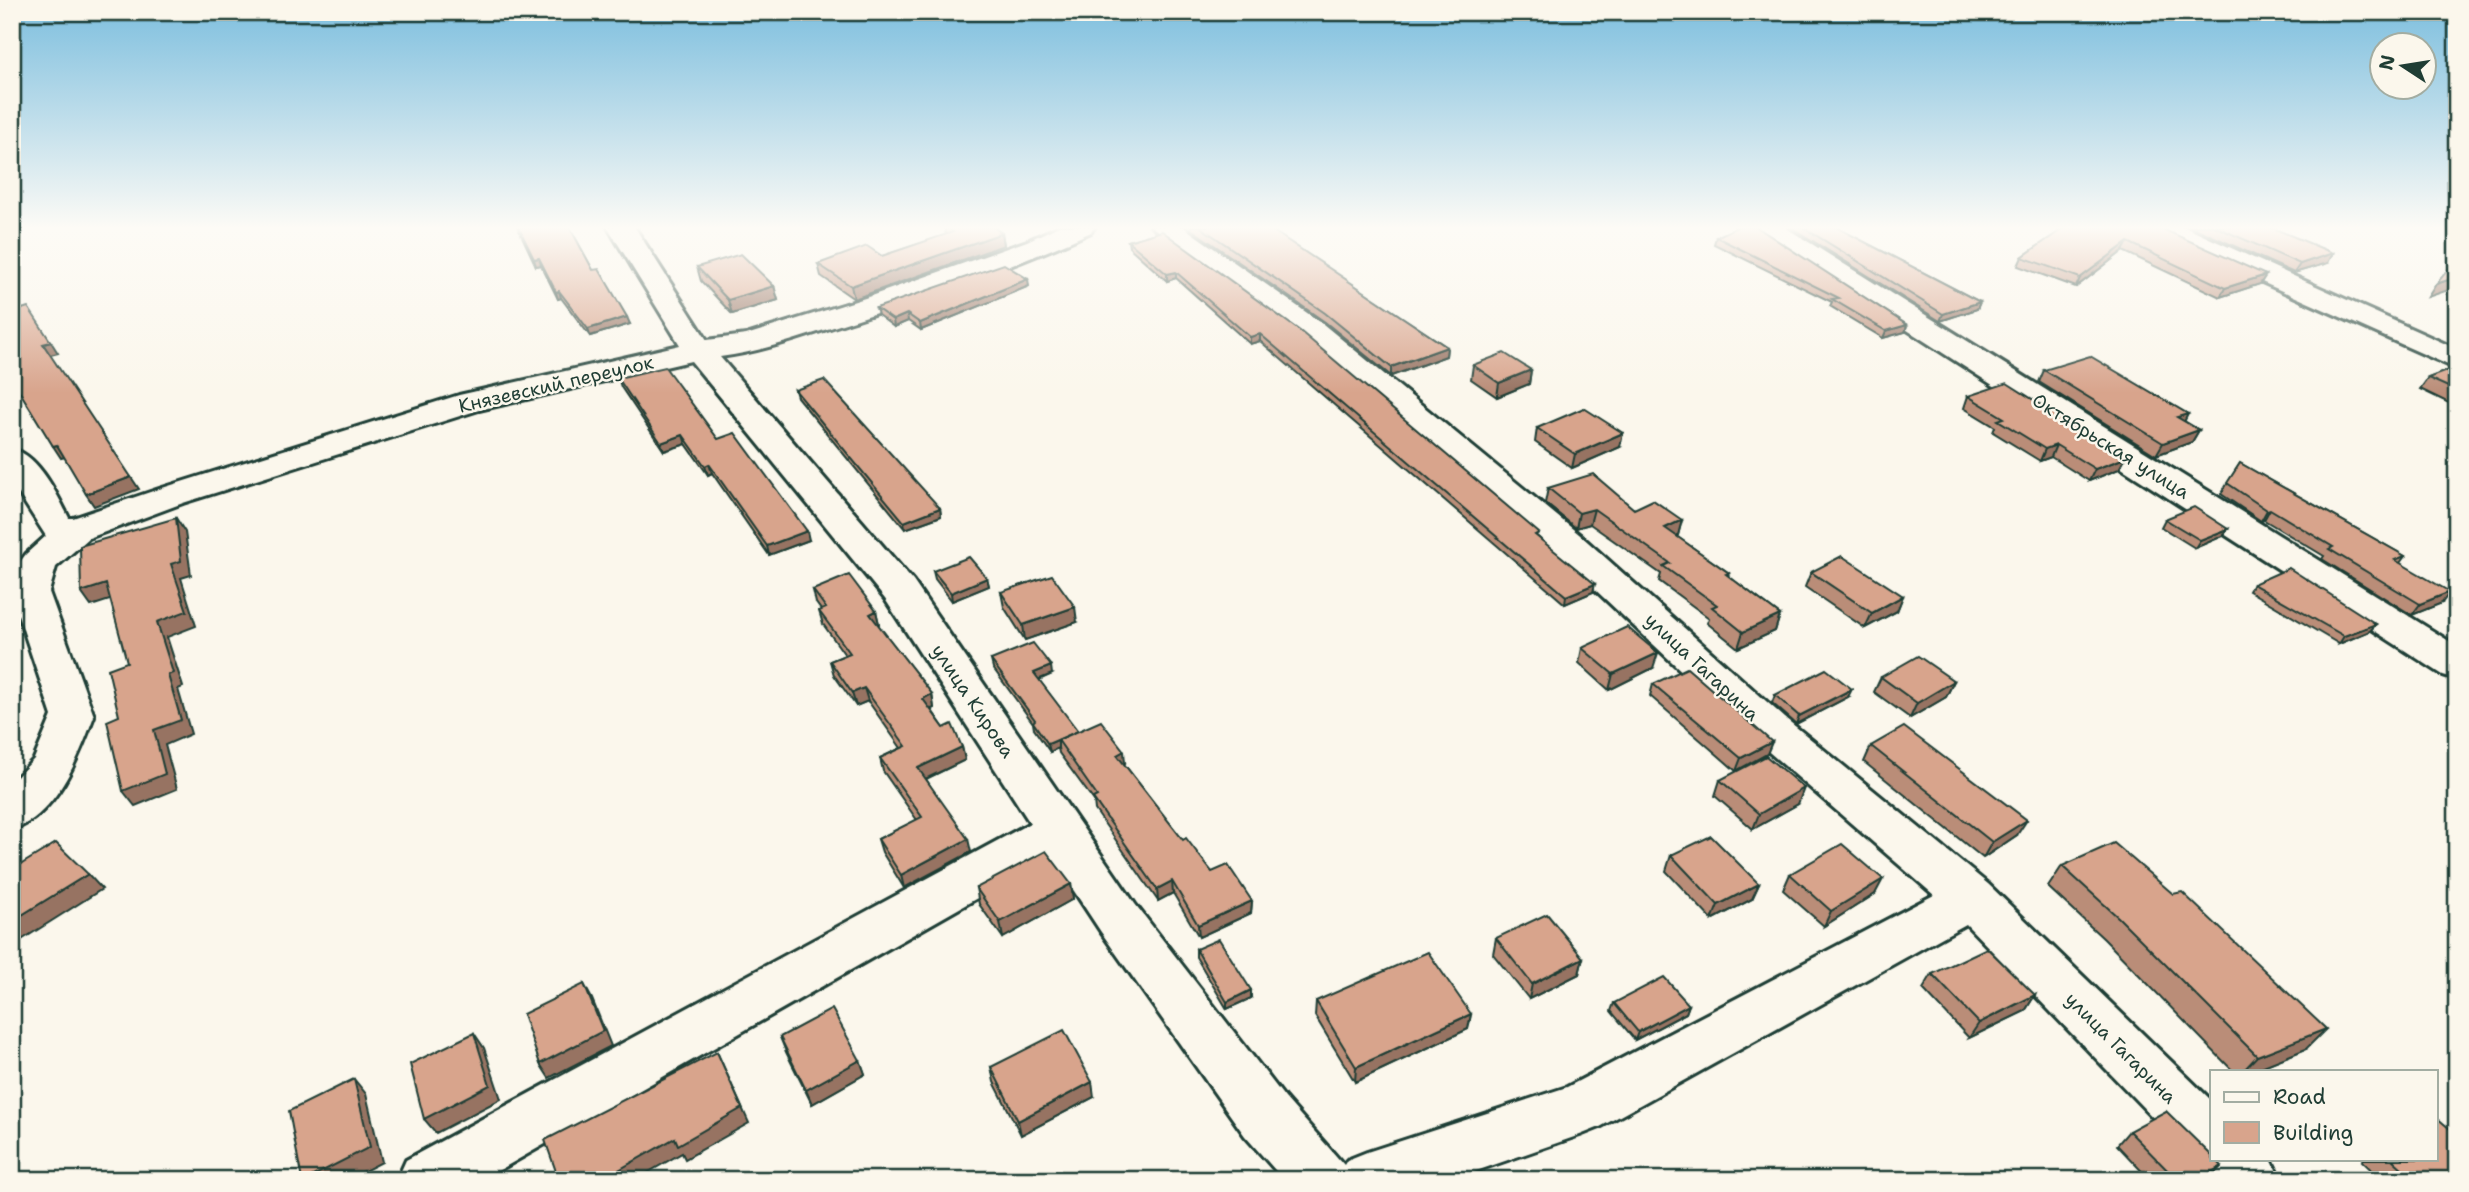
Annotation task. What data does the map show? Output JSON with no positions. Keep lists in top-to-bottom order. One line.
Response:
{"streets":{"street":["Князевский переулок","Октябрьская улица","улица Гагарина","улица Кирова"]},"crossings":[["Князевский переулок","улица Кирова"]],"legend":["Road","Building"],"north":"left"}
